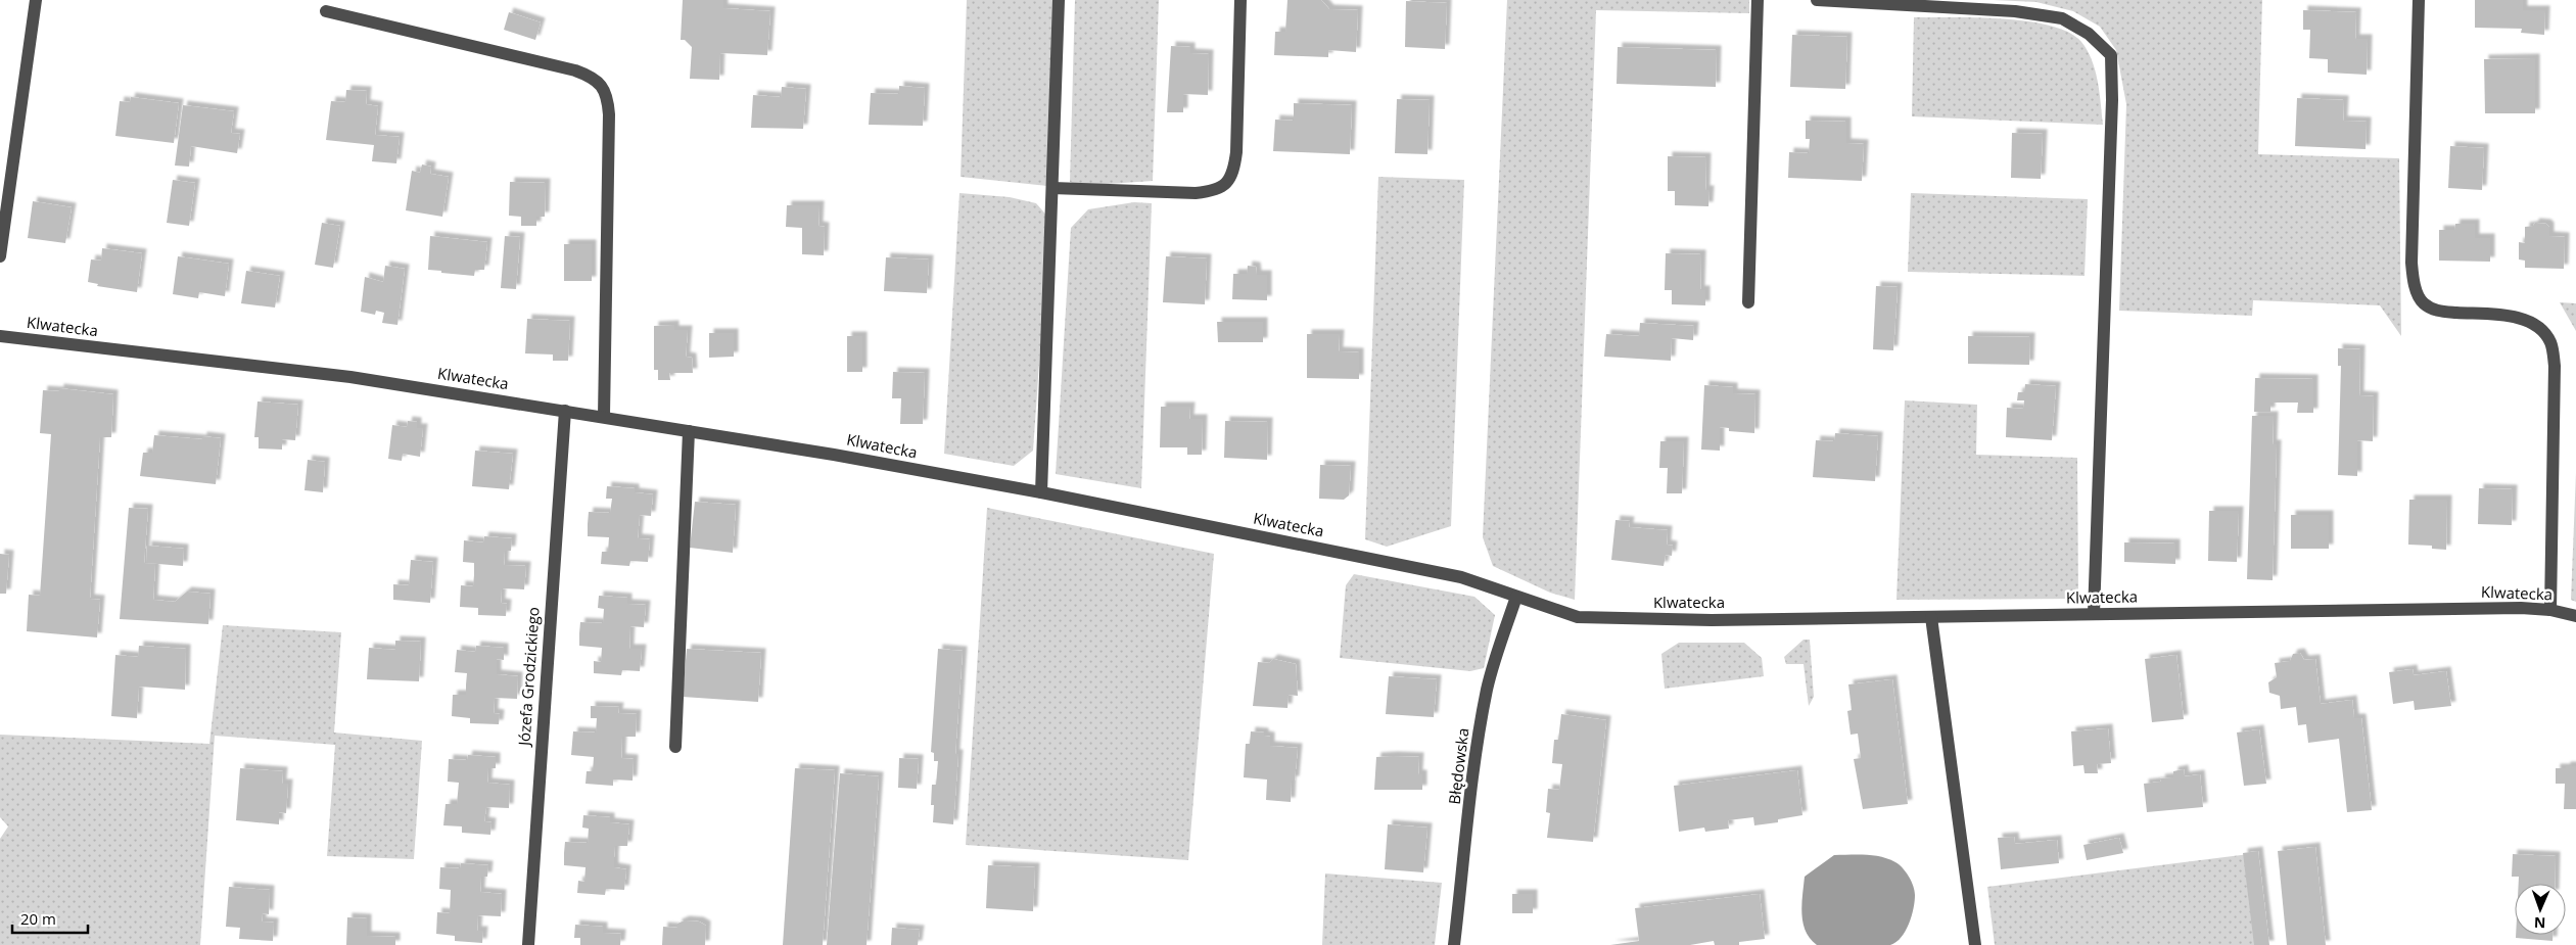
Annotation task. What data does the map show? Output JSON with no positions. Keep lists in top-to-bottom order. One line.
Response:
{"streets":{"street":["Klwatecka","Józefa Grodzickiego","Błędowska"]},"crossings":[["Klwatecka","Józefa Grodzickiego"],["Klwatecka","Błędowska"]],"scale_bar":"20 m","north":"bottom"}
